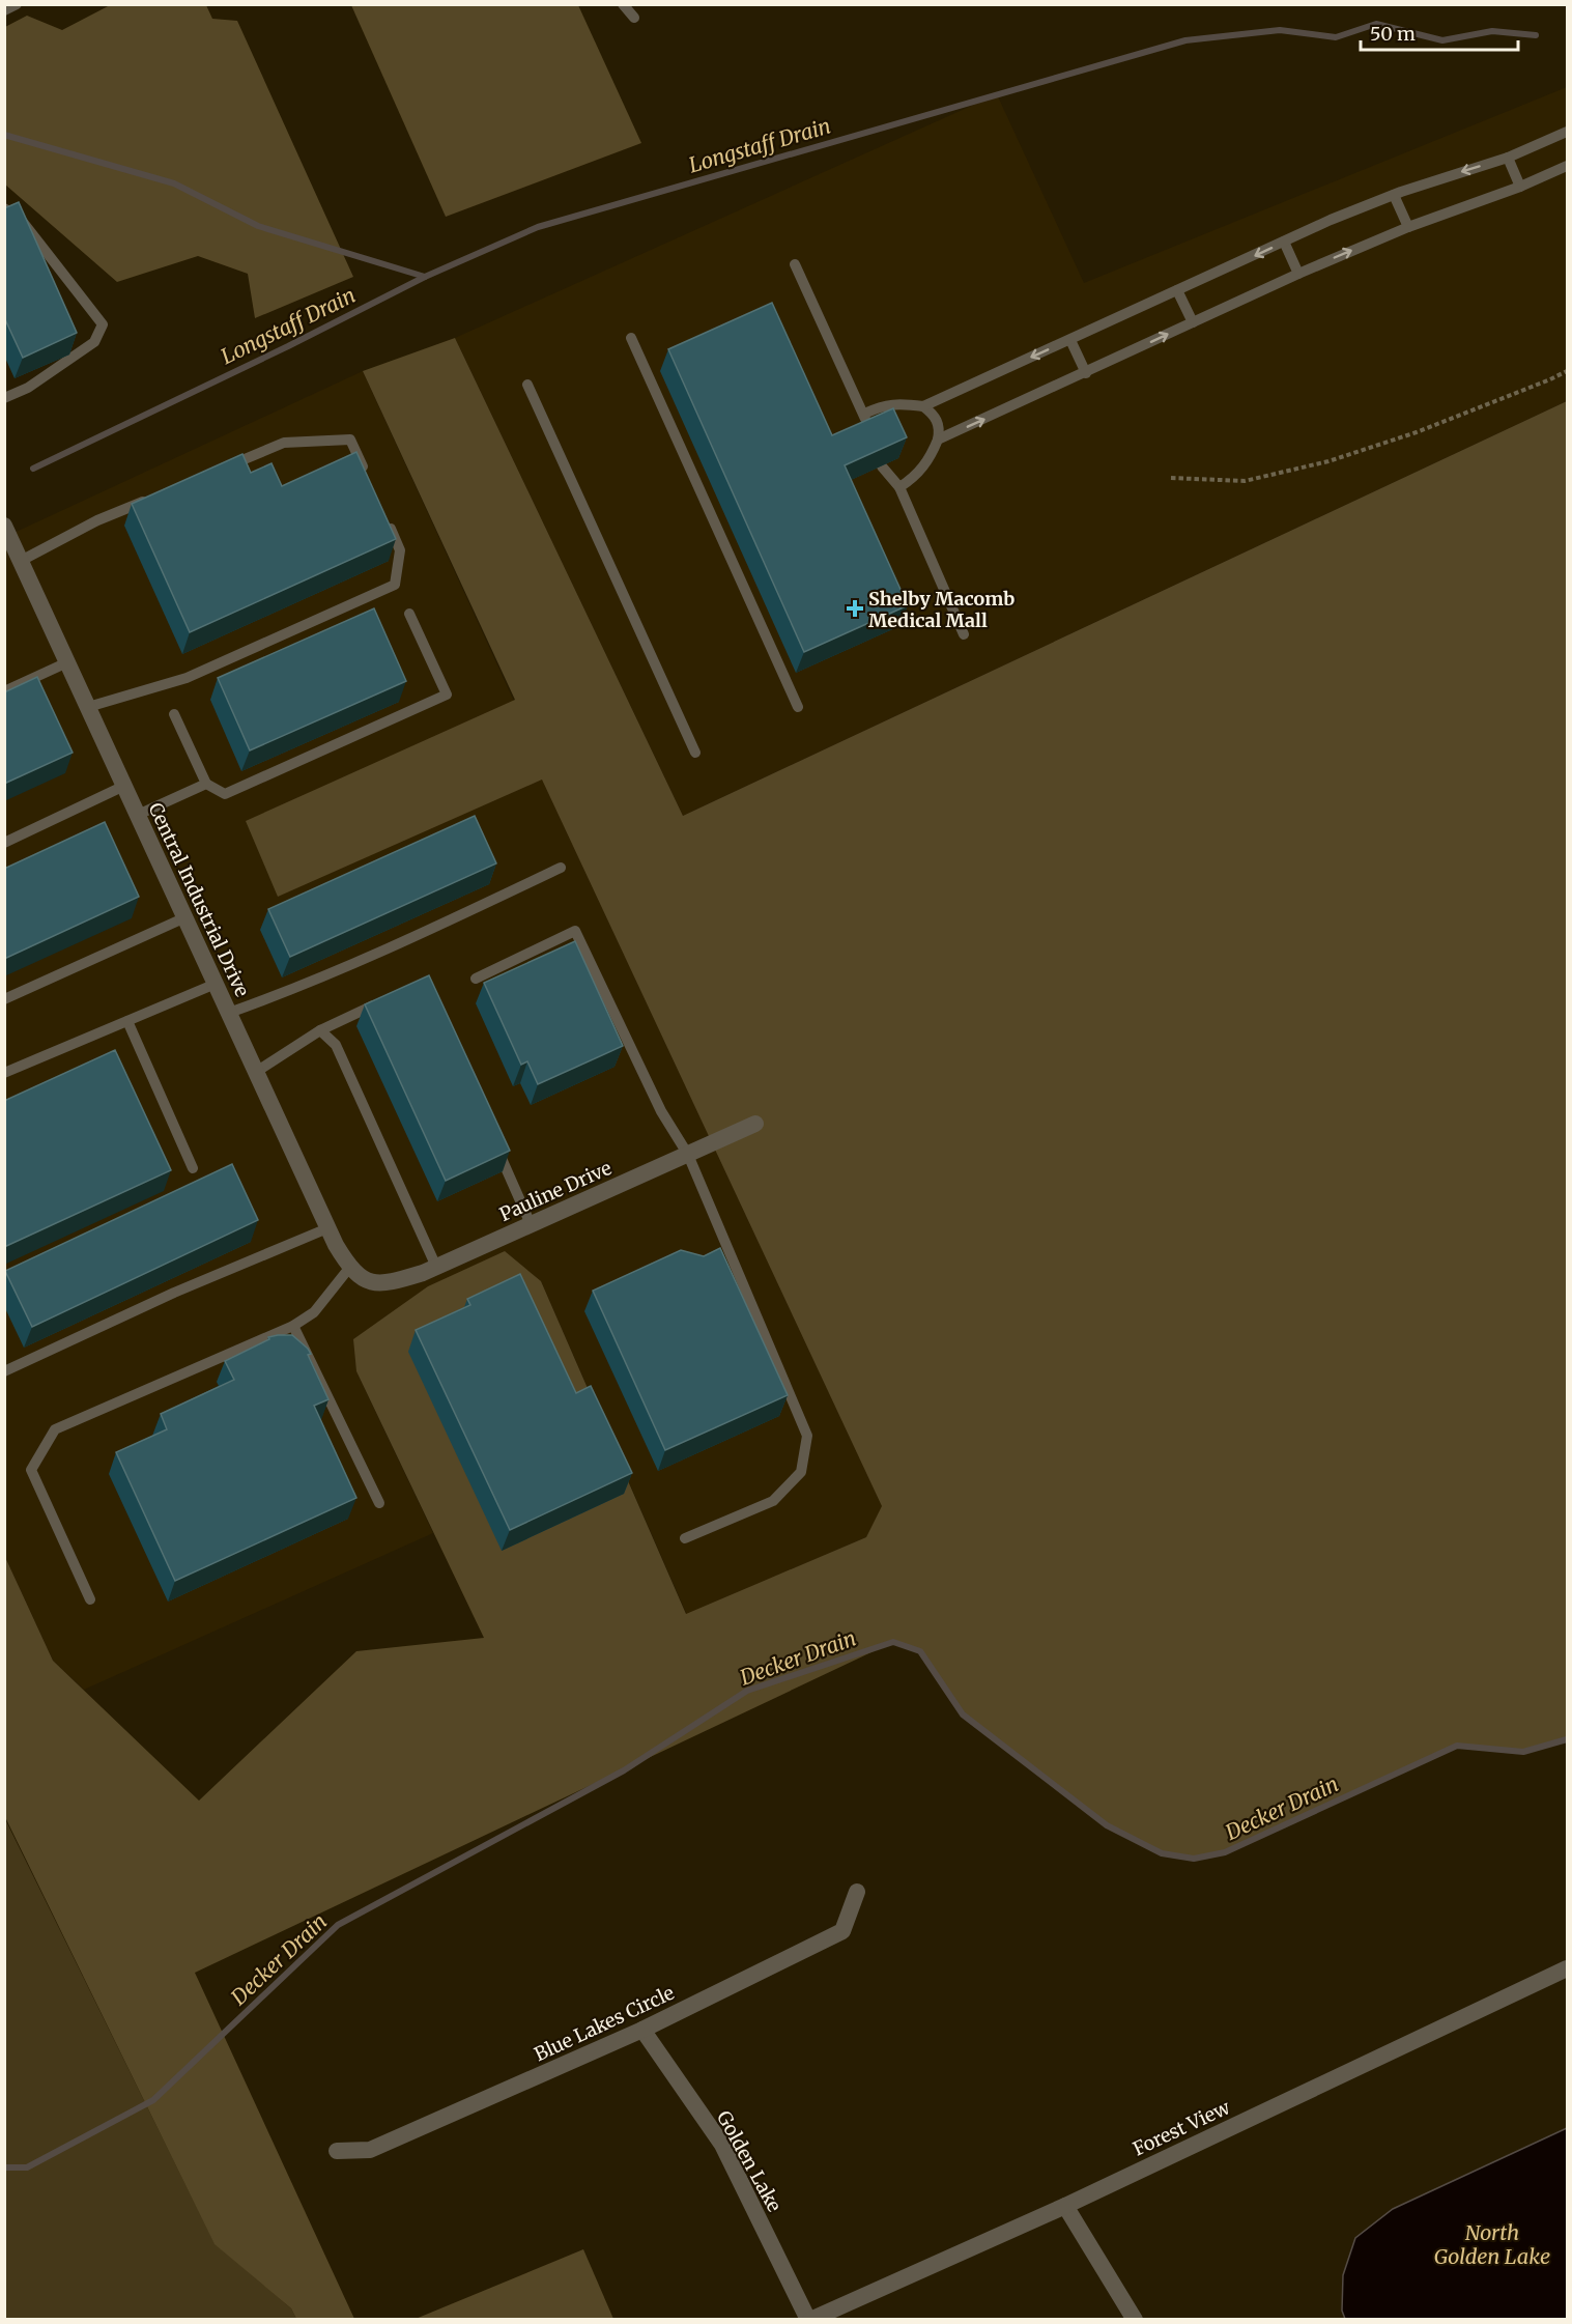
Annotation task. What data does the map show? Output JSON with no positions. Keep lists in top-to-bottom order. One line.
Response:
{"streets":{"street":["Central Industrial Drive","Pauline Drive","Blue Lakes Circle","Forest View","Golden Lake"]},"crossings":[["Central Industrial Drive","Pauline Drive"],["Blue Lakes Circle","Golden Lake"],["Forest View","Golden Lake"]],"water":["Longstaff Drain","Decker Drain","North Golden Lake"],"places":{"health":["Shelby Macomb Medical Mall"]},"scale_bar":"50 m"}
